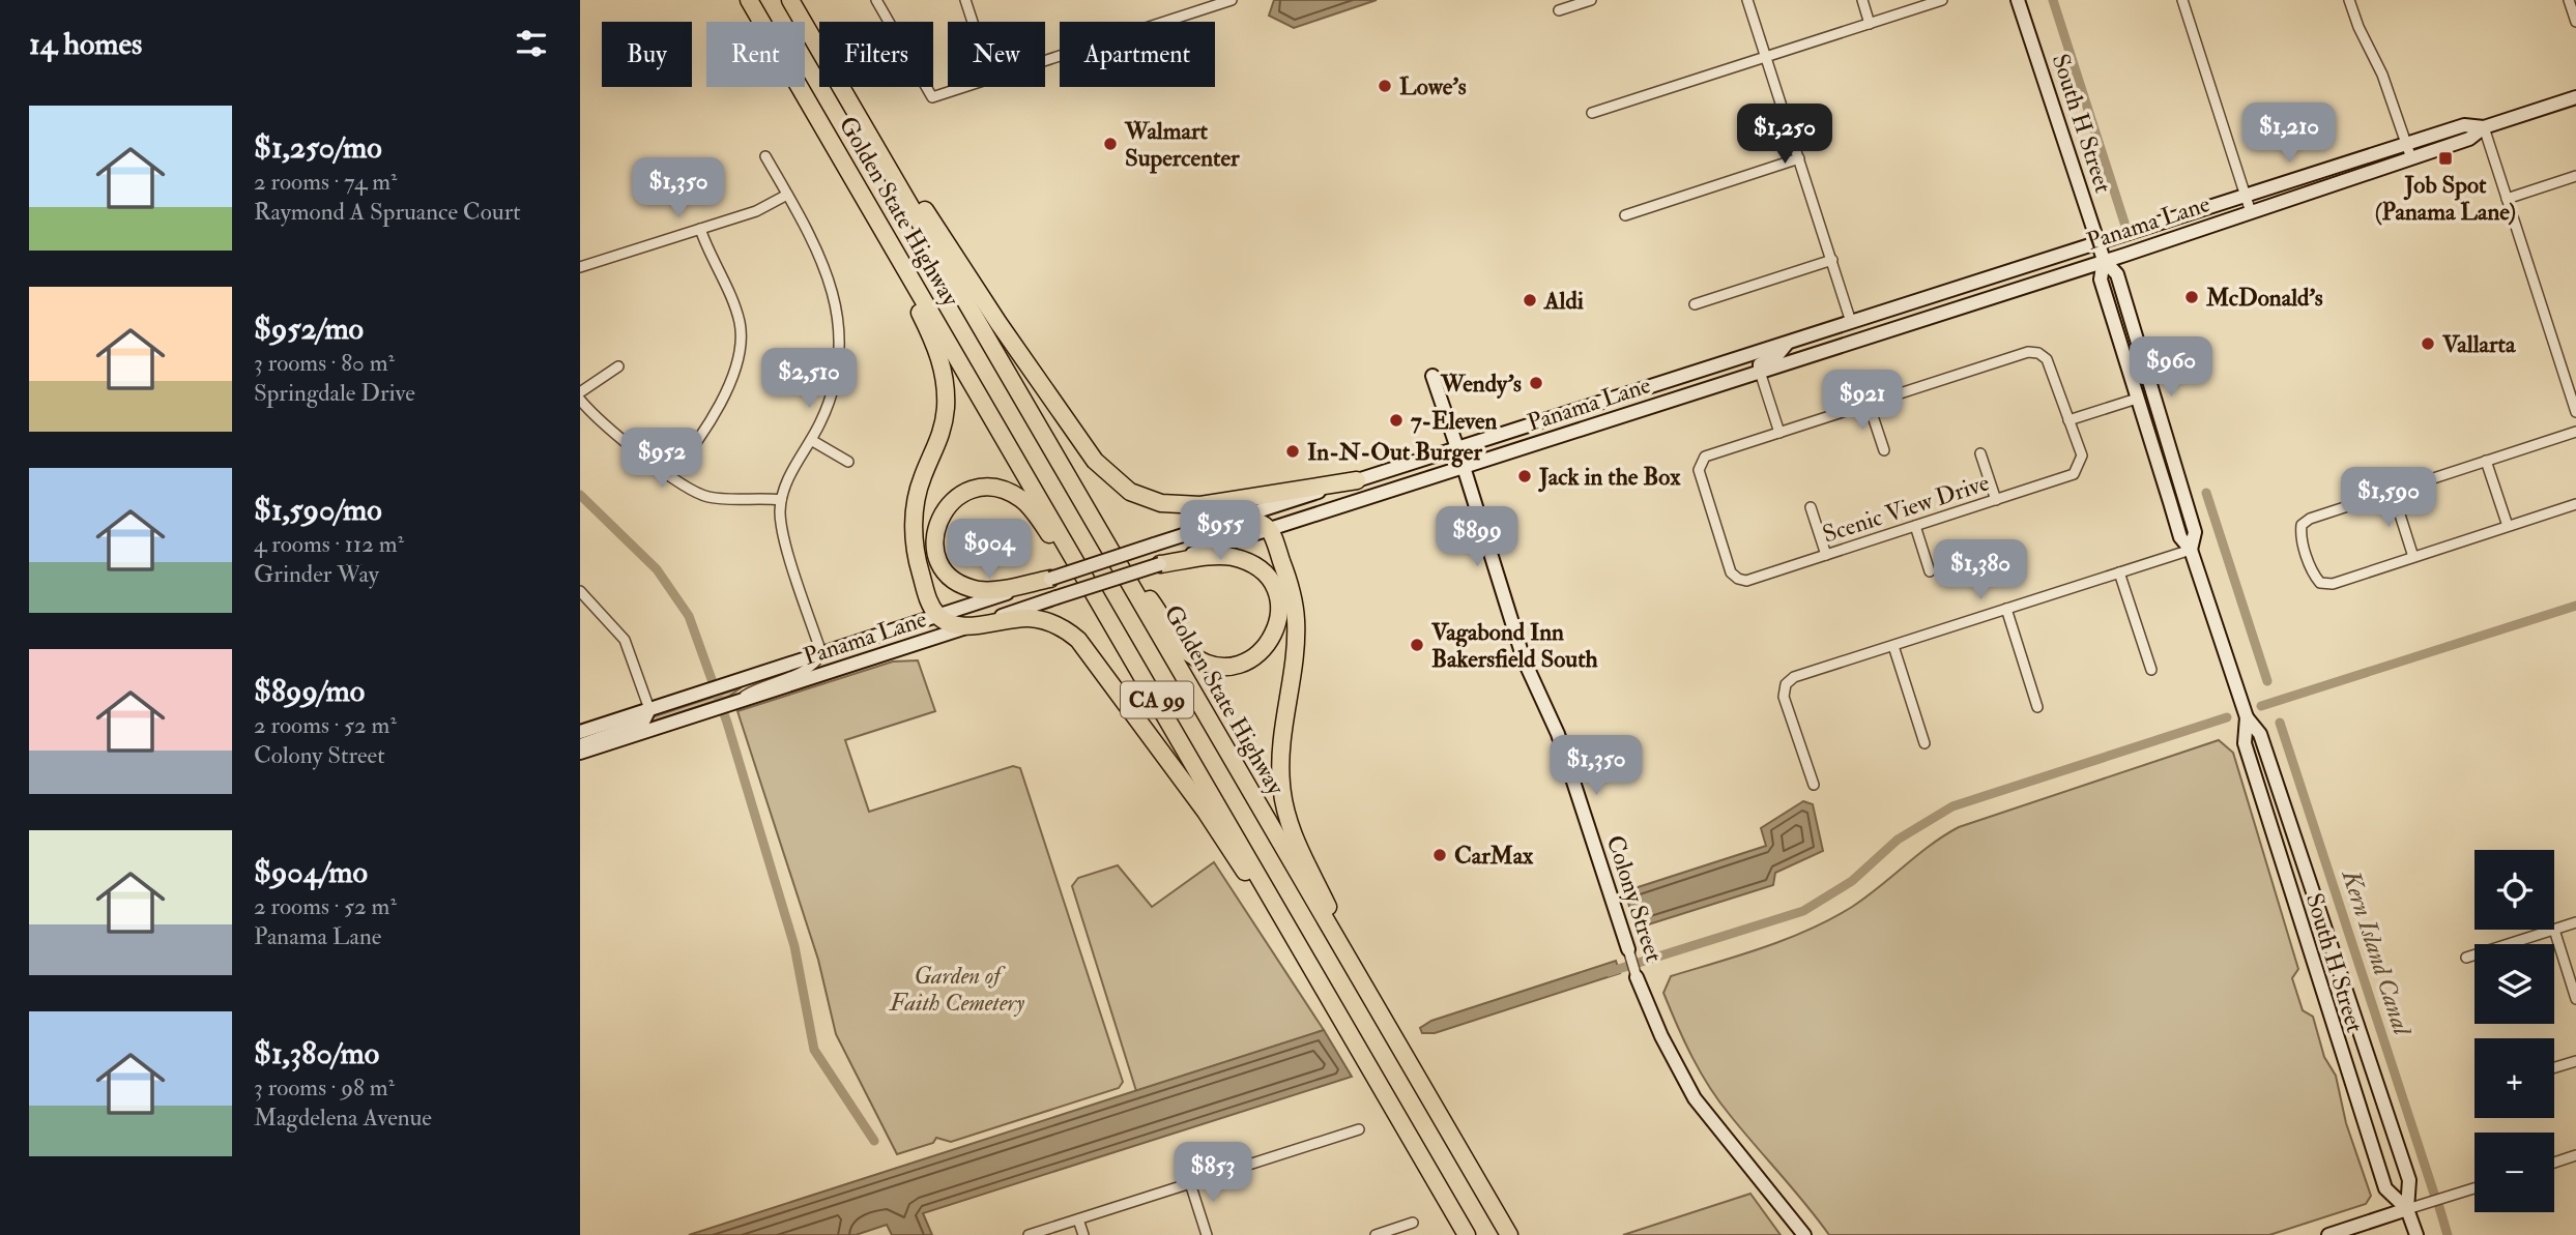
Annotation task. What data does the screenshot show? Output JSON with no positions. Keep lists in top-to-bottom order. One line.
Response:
{"streets":{"highway":["Golden State Highway","CA 99"],"main road":["South H Street","Panama Lane","Colony Street"],"street":["Scenic View Drive"]},"crossings":[["South H Street","Panama Lane"],["Panama Lane","Colony Street"]],"water":["Kern Island Canal"],"parks":["Garden of Faith Cemetery"],"places":{"other":["Lowe's","Walmart Supercenter","McDonald's","Aldi","Vallarta","Wendy's","7-Eleven","In-N-Out Burger","Jack in the Box","Vagabond Inn Bakersfield South","CarMax"],"transit":["Job Spot (Panama Lane)"]},"page":{"heading":"14 homes","chip":["Buy","Rent","Filters","New","Apartment"],"list":[{"name":"$1,250/mo","note":"2 rooms · 74 m² · Raymond A Spruance Court"},{"name":"$952/mo","note":"3 rooms · 80 m² · Springdale Drive"},{"name":"$1,590/mo","note":"4 rooms · 112 m² · Grinder Way"},{"name":"$899/mo","note":"2 rooms · 52 m² · Colony Street"},{"name":"$904/mo","note":"2 rooms · 52 m² · Panama Lane"},{"name":"$1,380/mo","note":"3 rooms · 98 m² · Magdelena Avenue"}],"price":["$1,210","$1,250","$1,350","$960","$2,510","$921","$952","$1,590","$955","$899","$904","$1,380","$1,350","$853"],"map_buttons":["+","−"]}}
